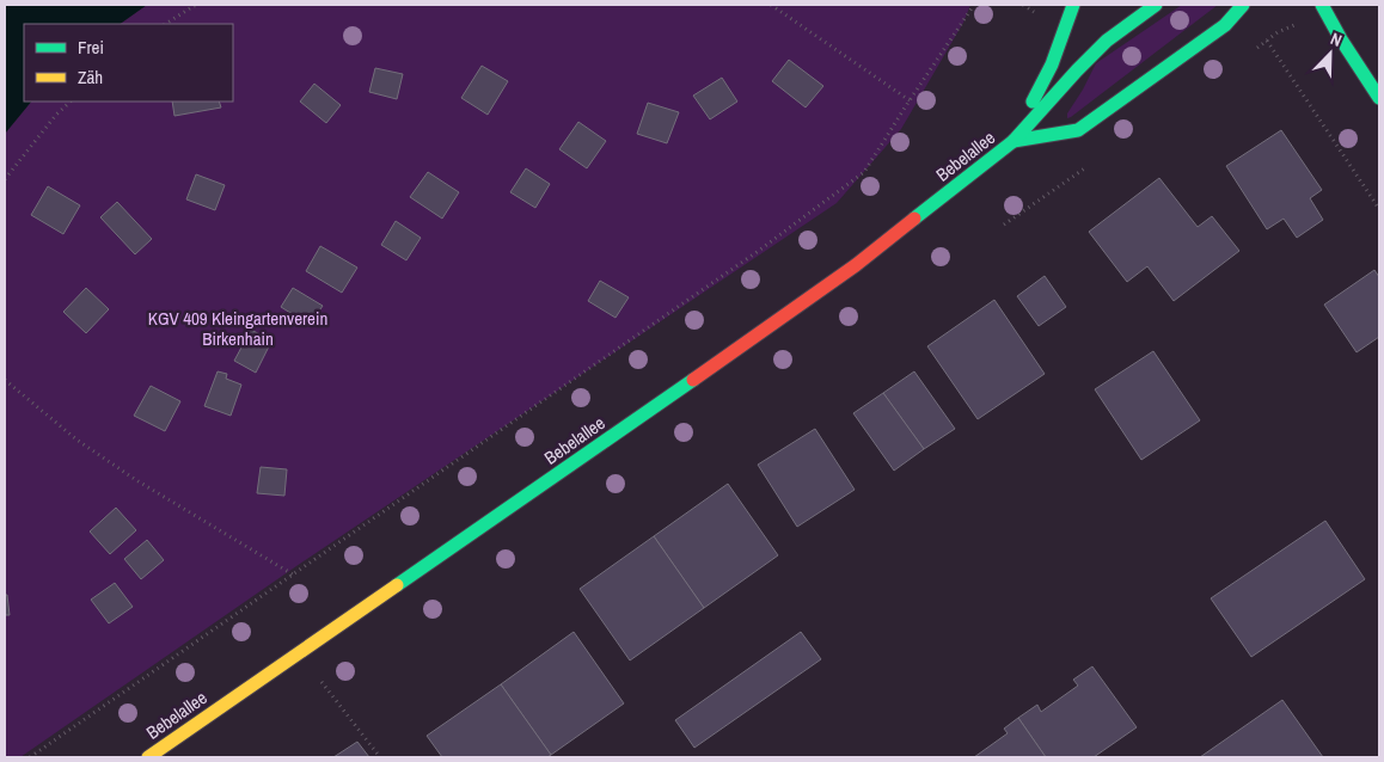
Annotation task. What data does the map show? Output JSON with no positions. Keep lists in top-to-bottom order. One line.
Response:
{"streets":{"street":["Bebelallee"]},"parks":["KGV 409 Kleingartenverein Birkenhain"],"legend":["Frei","Zäh"],"north":"top right"}
